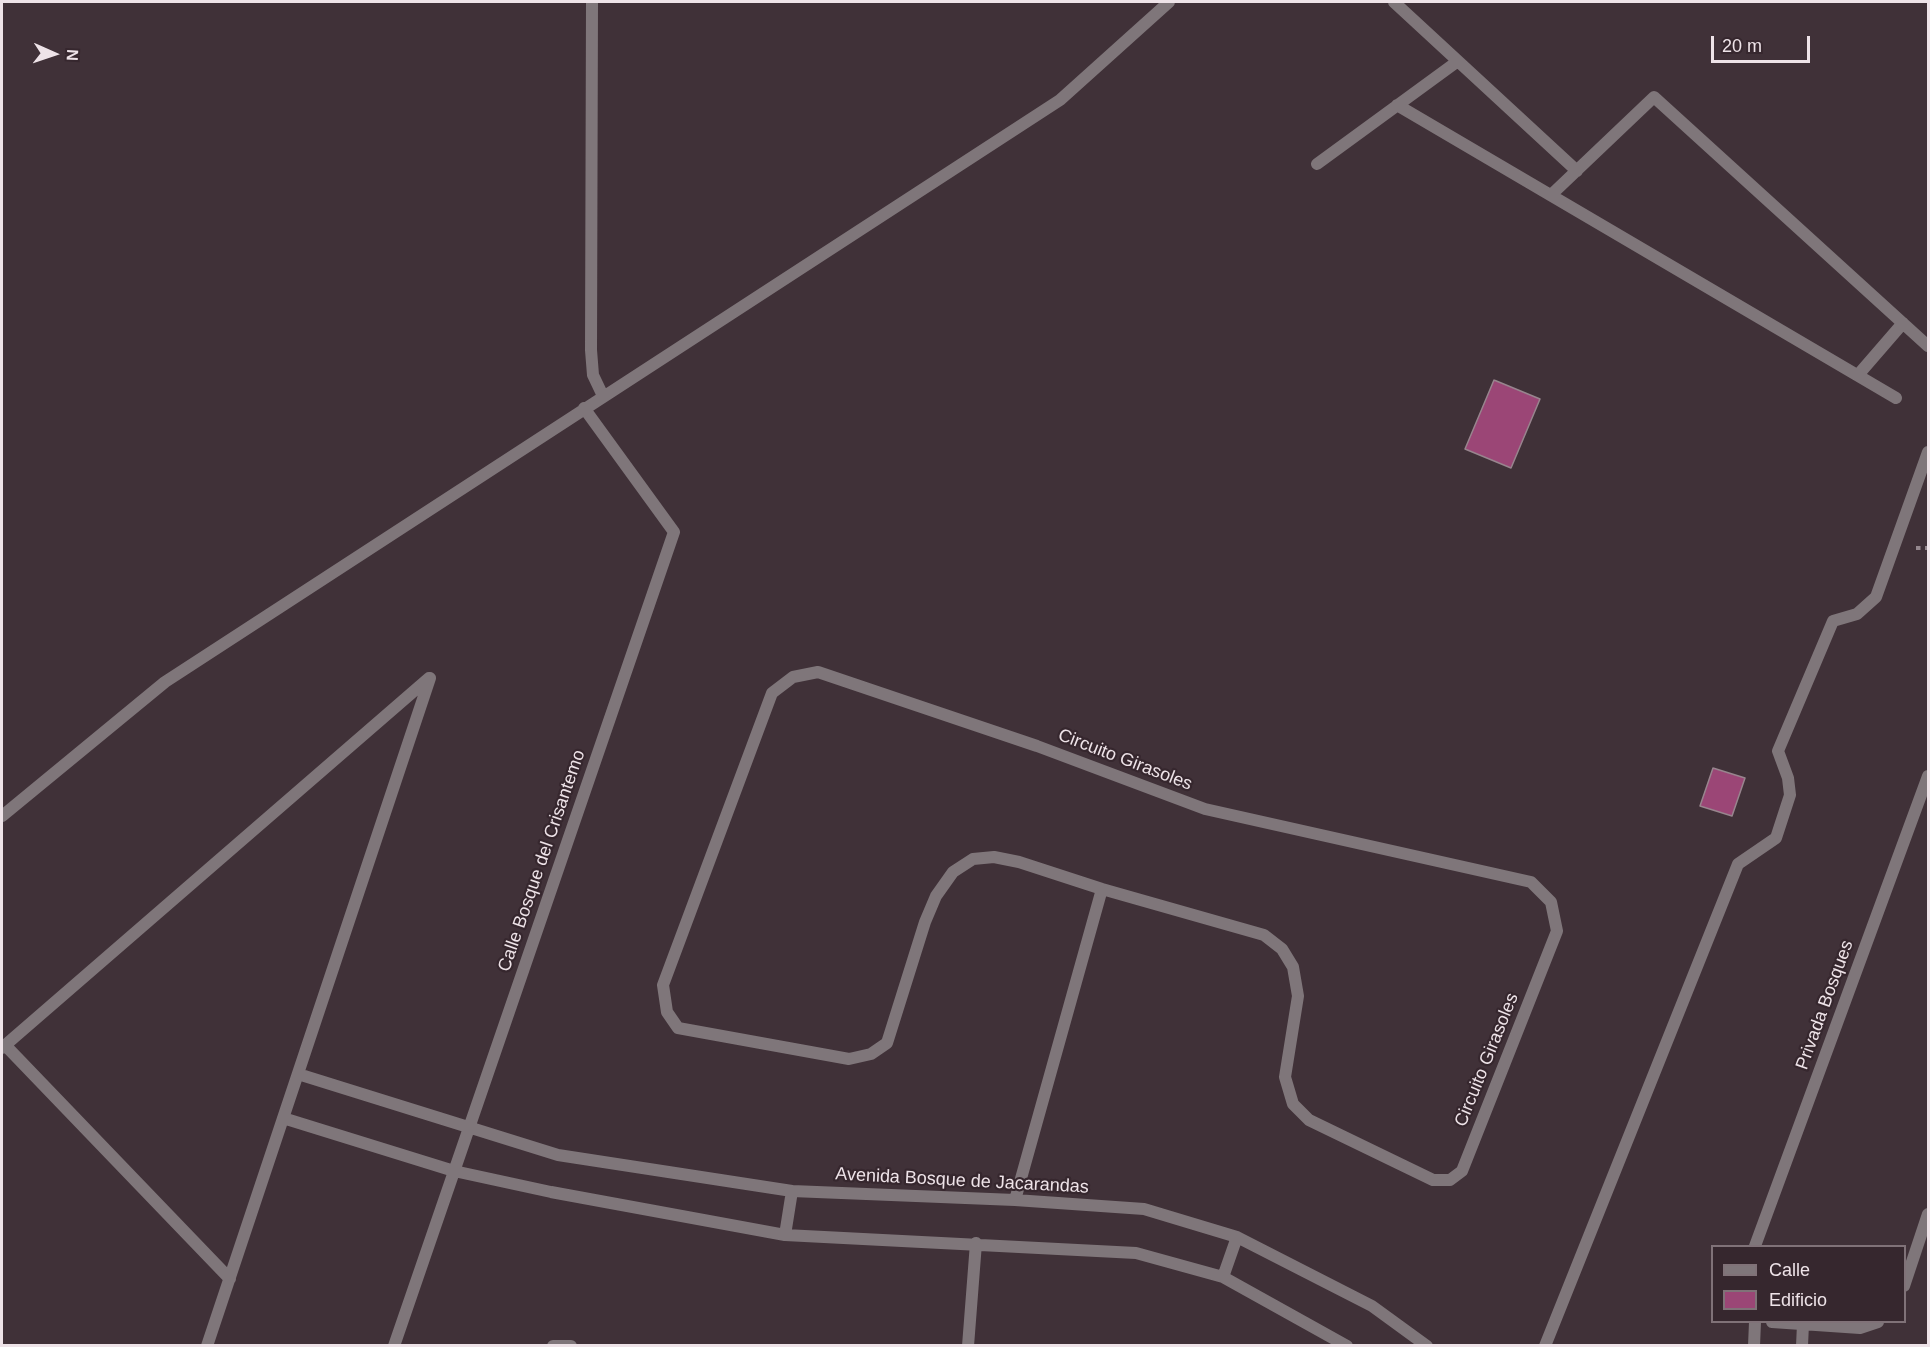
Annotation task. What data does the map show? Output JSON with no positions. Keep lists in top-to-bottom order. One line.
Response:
{"streets":{"street":["Circuito Girasoles","Calle Bosque del Crisantemo","Privada Bosques","Avenida Bosque de Jacarandas"]},"crossings":[["Calle Bosque del Crisantemo","Avenida Bosque de Jacarandas"]],"legend":["Calle","Edificio"],"scale_bar":"20 m","north":"right"}
